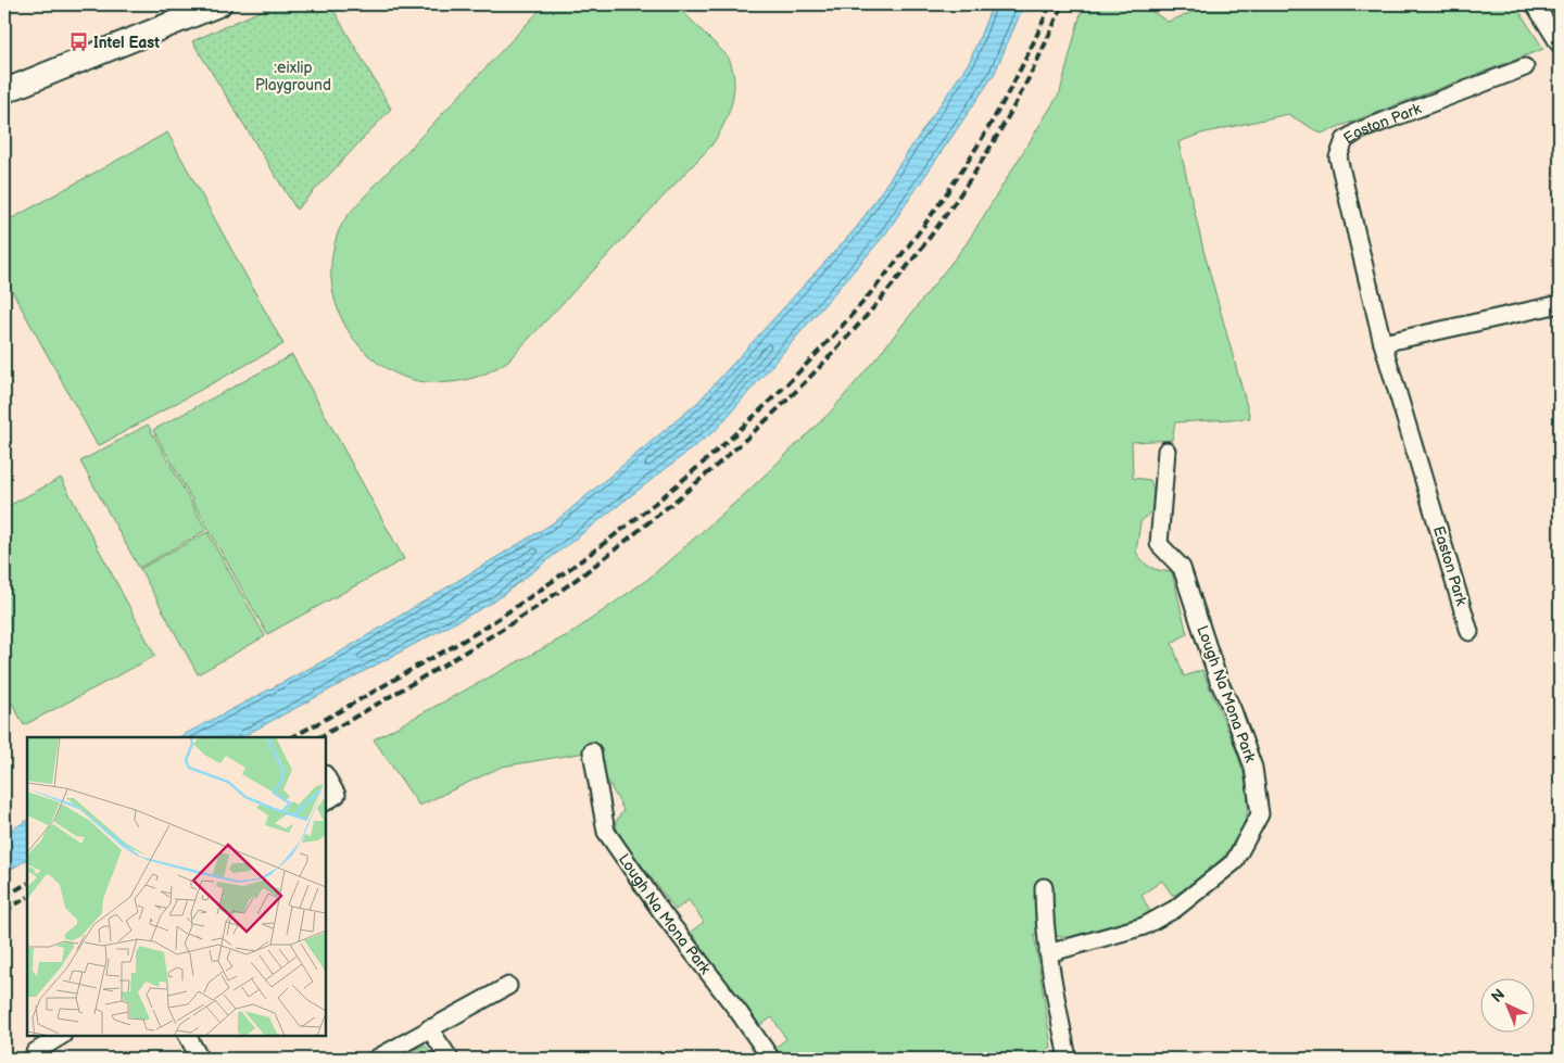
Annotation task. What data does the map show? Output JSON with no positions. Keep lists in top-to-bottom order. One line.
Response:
{"streets":{"street":["Easton Park","Lough Na Mona Park"]},"parks":[":eixlip Playground"],"places":{"bus stop":["Intel East"]},"north":"top left"}
